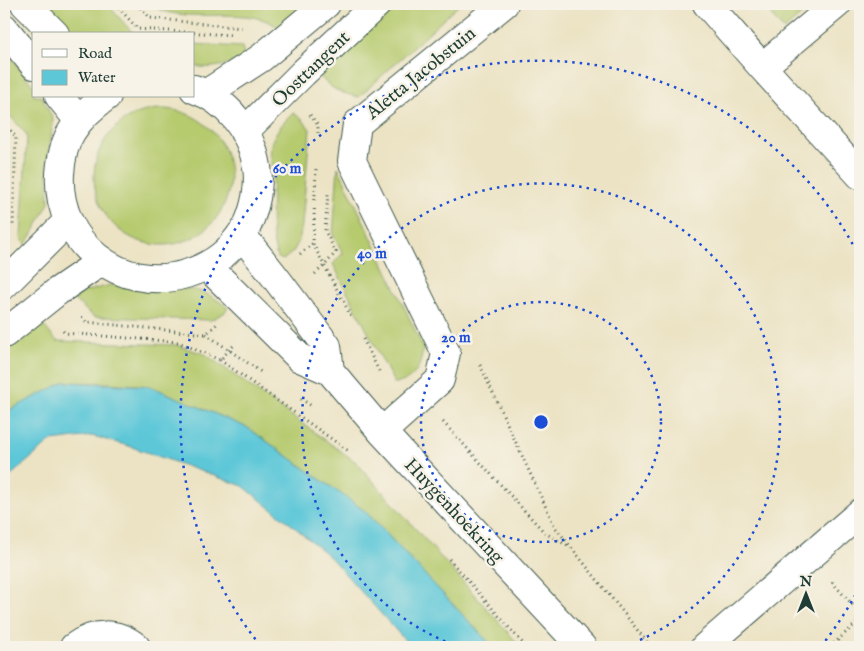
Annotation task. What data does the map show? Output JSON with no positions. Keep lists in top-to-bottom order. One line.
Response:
{"streets":{"street":["Oosttangent","Aletta Jacobstuin","Huygenhoekring"]},"crossings":[["Aletta Jacobstuin","Huygenhoekring"]],"legend":["Road","Water"],"north":"top","rings":["60 m","40 m","20 m"]}
